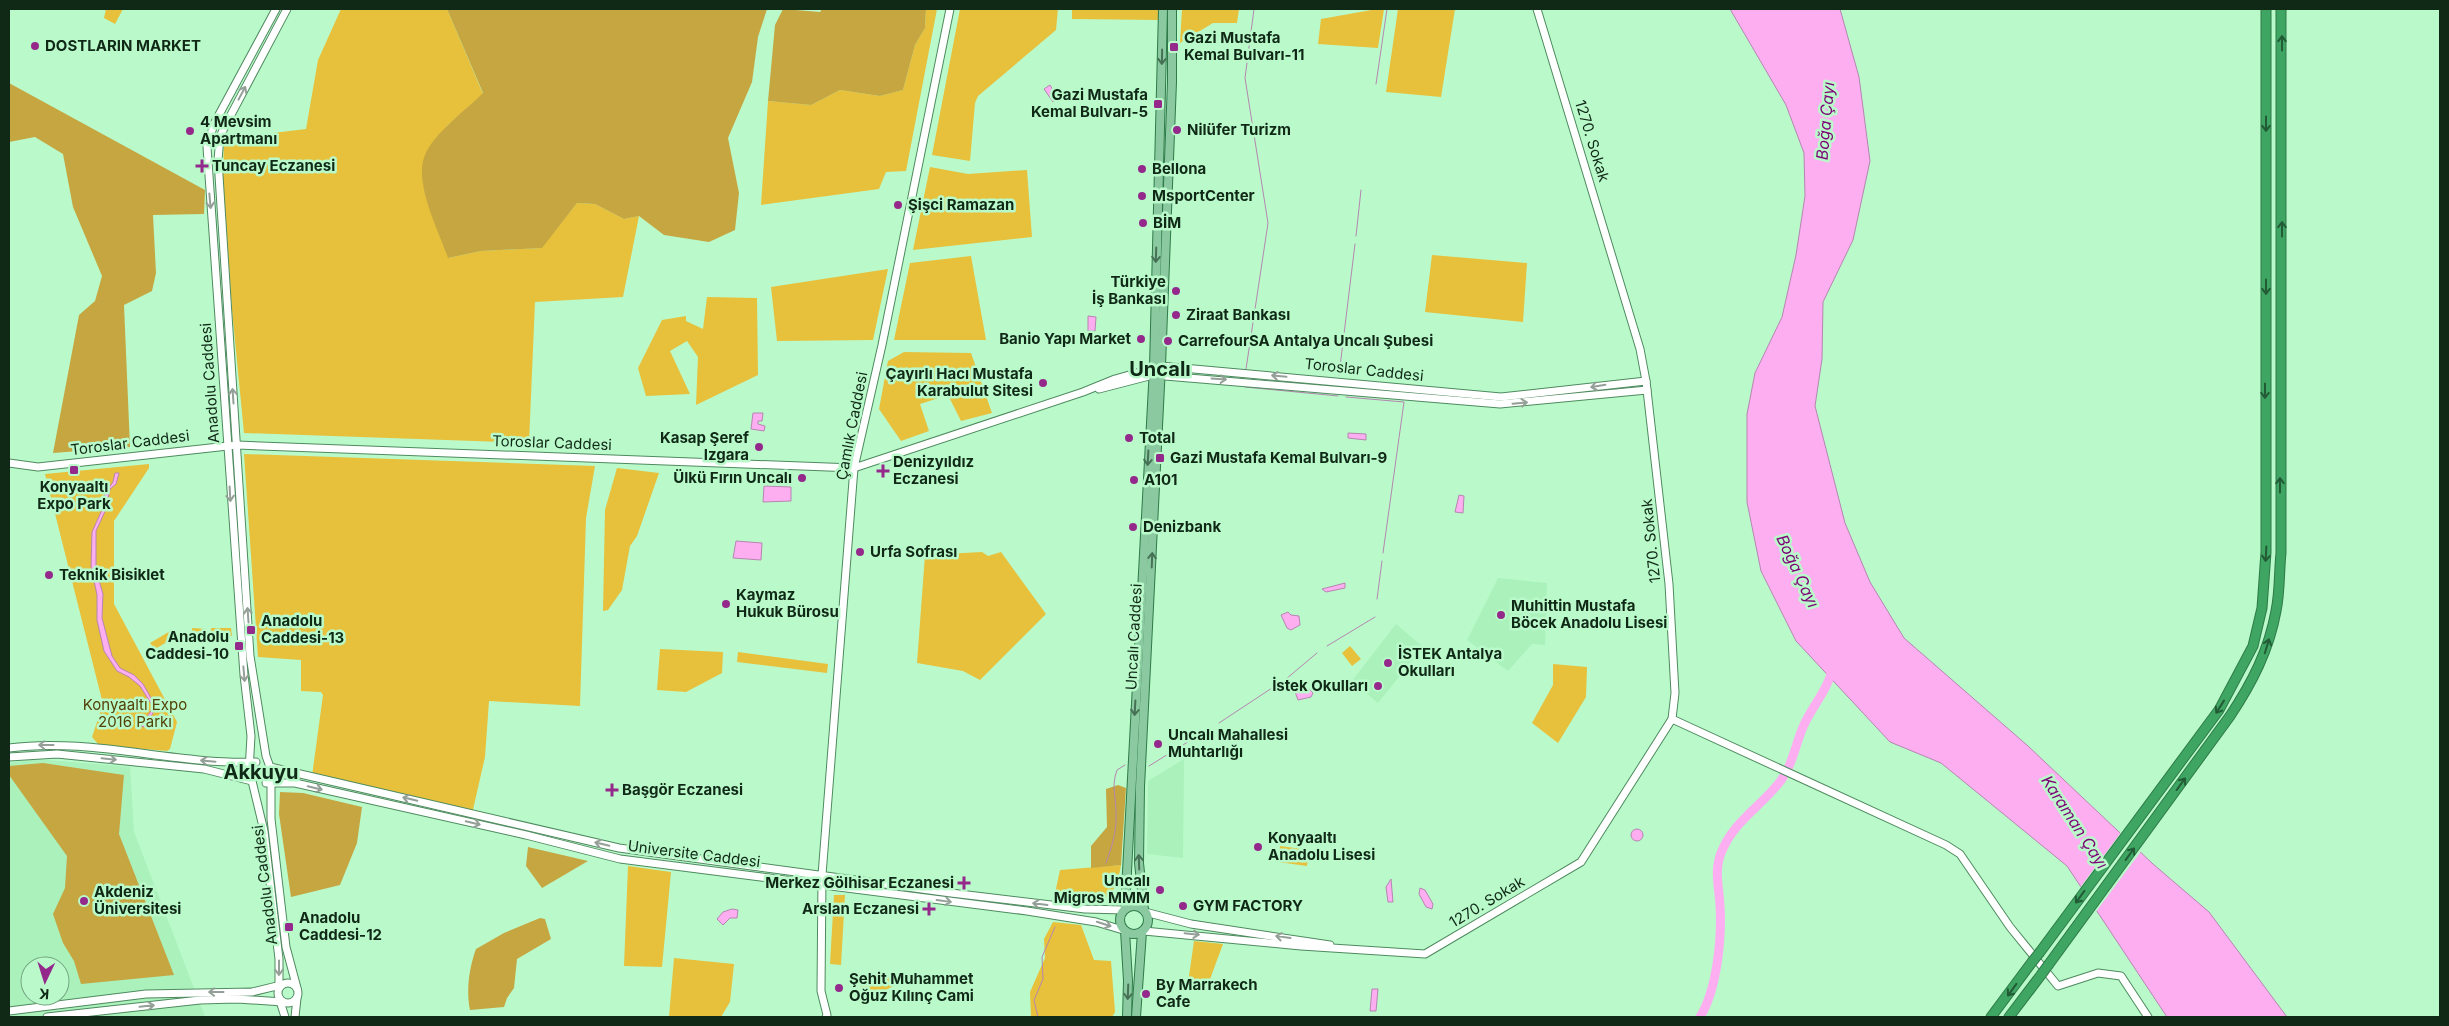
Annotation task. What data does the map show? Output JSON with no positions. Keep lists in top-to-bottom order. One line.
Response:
{"streets":{"main road":["Uncalı Caddesi"],"street":["1270. Sokak","Toroslar Caddesi","Anadolu Caddesi","Çamlık Caddesi","Universite Caddesi"]},"crossings":[["1270. Sokak","Toroslar Caddesi"],["1270. Sokak","Uncalı Caddesi"],["1270. Sokak","Universite Caddesi"],["Toroslar Caddesi","Anadolu Caddesi"],["Toroslar Caddesi","Çamlık Caddesi"],["Toroslar Caddesi","Uncalı Caddesi"],["Anadolu Caddesi","Universite Caddesi"],["Çamlık Caddesi","Universite Caddesi"],["Uncalı Caddesi","Universite Caddesi"]],"districts":["Uncalı","Akkuyu"],"water":["Boğa Çayı","Karaman Çayı"],"parks":["Konyaaltı Expo 2016 Parkı"],"places":{"other":["DOSTLARIN MARKET","Nilüfer Turizm","4 Mevsim Apartmanı","Bellona","MsportCenter","Şişci Ramazan","BİM","Türkiye İş Bankası","Ziraat Bankası","Banio Yapı Market","CarrefourSA Antalya Uncalı Şubesi","Çayırlı Hacı Mustafa Karabulut Sitesi","Total","Kasap Şeref Izgara","Ülkü Fırın Uncalı","A101","Denizbank","Urfa Sofrası","Teknik Bisiklet","Kaymaz Hukuk Bürosu","Muhittin Mustafa Böcek Anadolu Lisesi","İSTEK Antalya Okulları","İstek Okulları","Uncalı Mahallesi Muhtarlığı","Konyaaltı Anadolu Lisesi","Uncalı Migros MMM","Akdeniz Üniversitesi","GYM FACTORY","Şehit Muhammet Oğuz Kılınç Cami","By Marrakech Cafe"],"transit":["Gazi Mustafa Kemal Bulvarı-11","Gazi Mustafa Kemal Bulvarı-5","Gazi Mustafa Kemal Bulvarı-9","Konyaaltı Expo Park","Anadolu Caddesi-13","Anadolu Caddesi-10","Anadolu Caddesi-12"],"health":["Tuncay Eczanesi","Denizyıldız Eczanesi","Başgör Eczanesi","Merkez Gölhisar Eczanesi","Arslan Eczanesi"]},"north":"bottom"}
